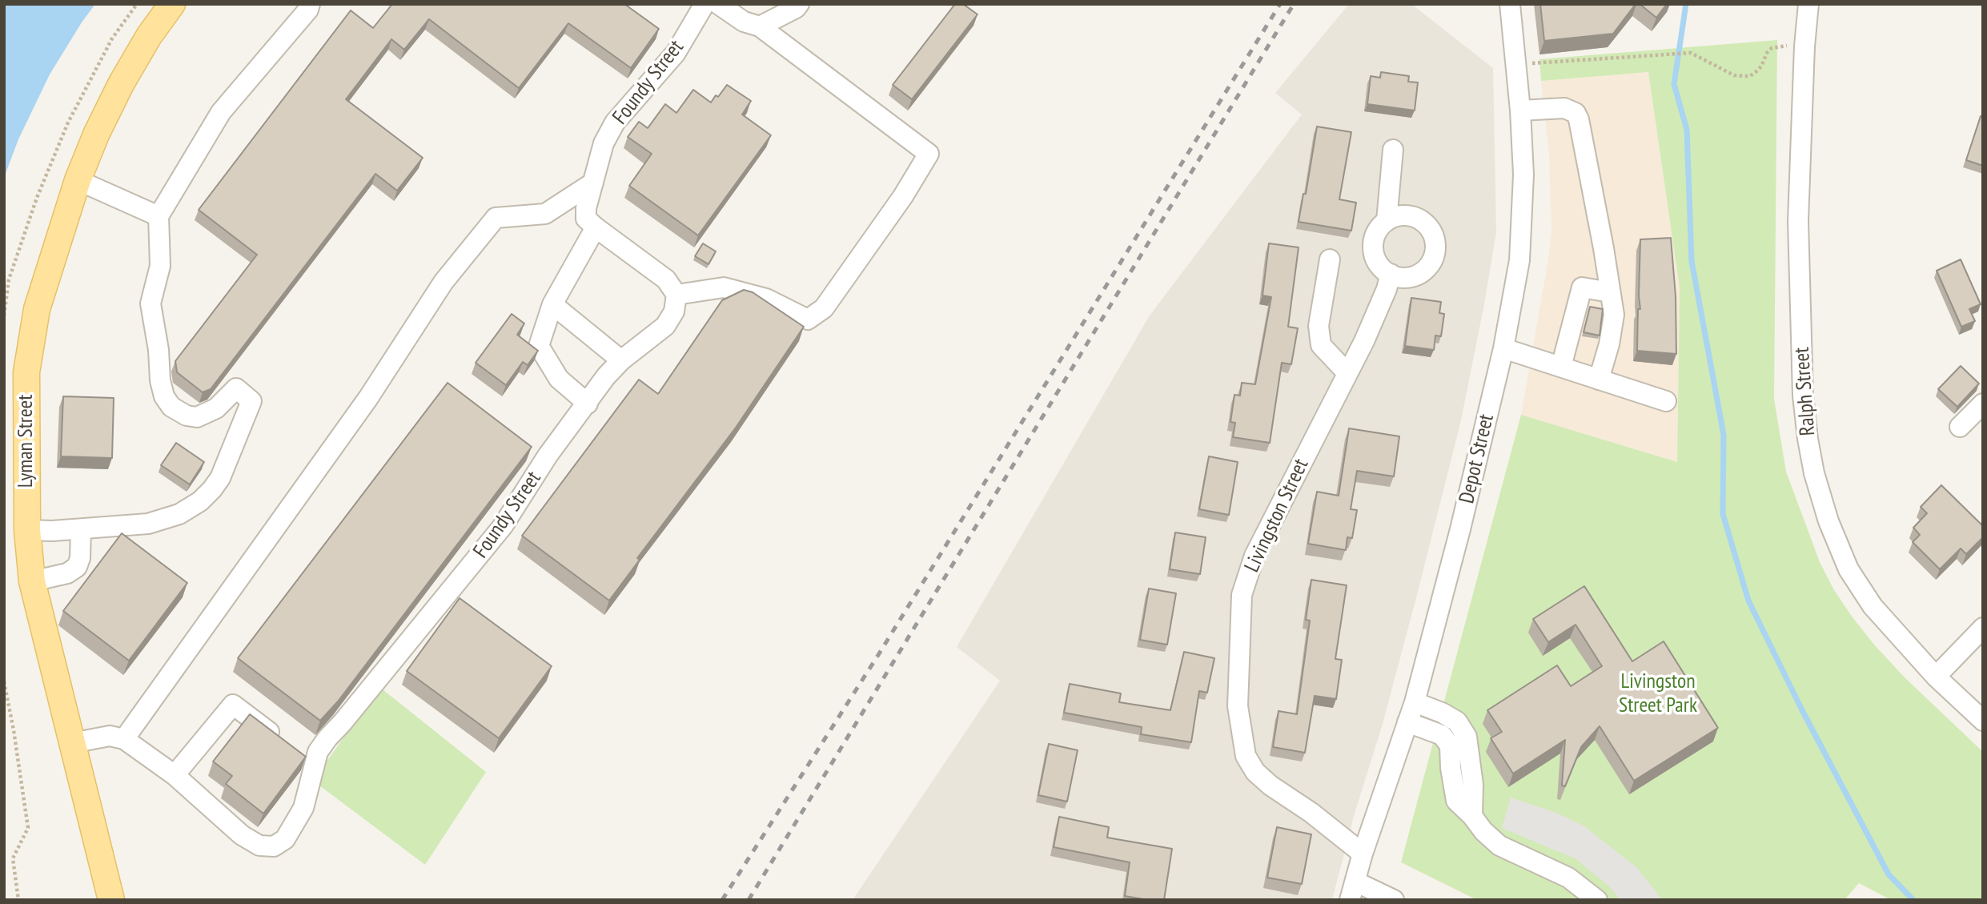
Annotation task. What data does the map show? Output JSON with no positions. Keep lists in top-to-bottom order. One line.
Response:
{"streets":{"main road":["Lyman Street"],"street":["Foundy Street","Ralph Street","Depot Street","Livingston Street"]},"crossings":[["Depot Street","Livingston Street"]],"parks":["Livingston Street Park"]}
